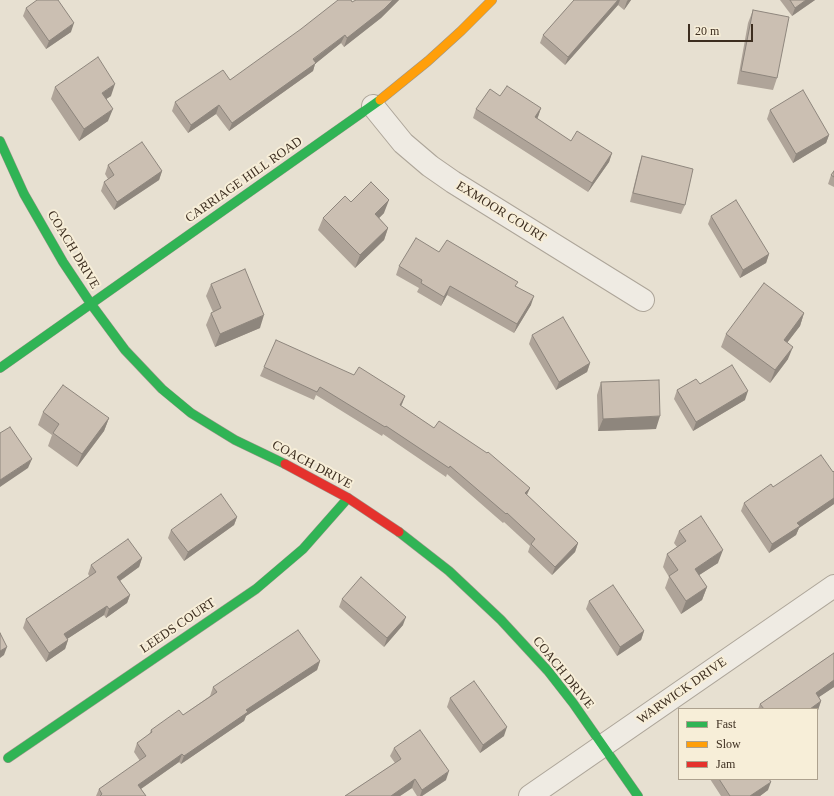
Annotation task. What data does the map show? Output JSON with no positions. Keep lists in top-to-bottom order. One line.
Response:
{"streets":{"street":["CARRIAGE HILL ROAD","EXMOOR COURT","COACH DRIVE","LEEDS COURT","WARWICK DRIVE"]},"crossings":[["CARRIAGE HILL ROAD","EXMOOR COURT"],["CARRIAGE HILL ROAD","COACH DRIVE"],["COACH DRIVE","LEEDS COURT"],["COACH DRIVE","WARWICK DRIVE"]],"legend":["Fast","Slow","Jam"],"scale_bar":"20 m"}
